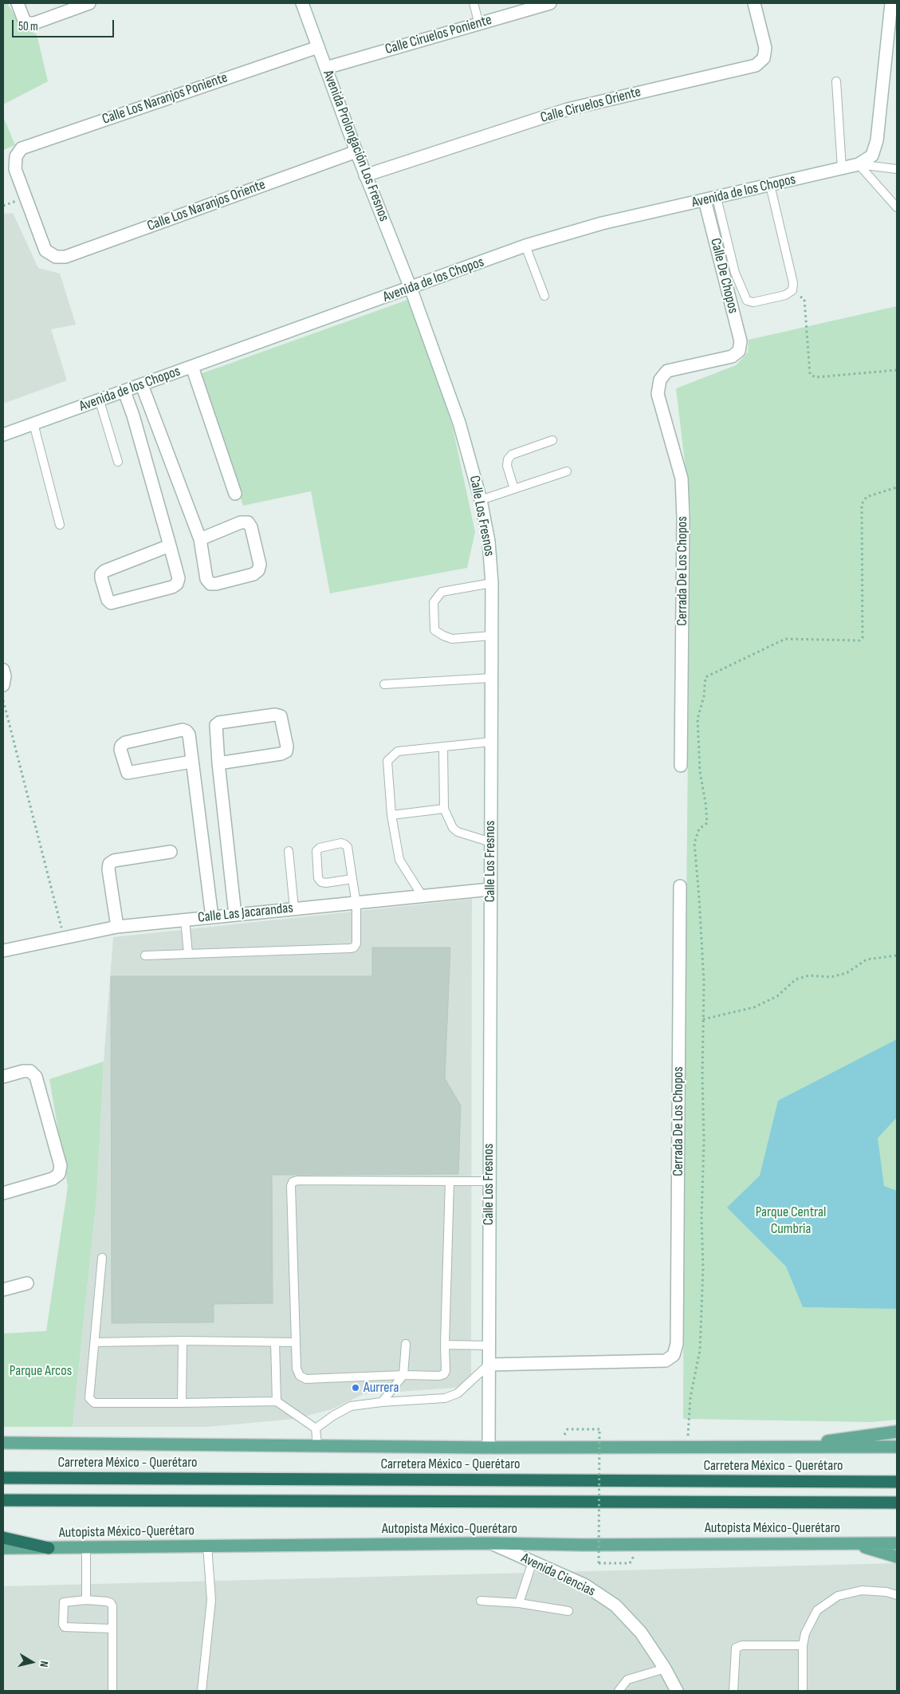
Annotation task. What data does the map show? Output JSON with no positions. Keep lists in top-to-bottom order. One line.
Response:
{"streets":{"highway":["Carretera México - Querétaro"],"main road":["Autopista México-Querétaro"],"street":["Calle Ciruelos Poniente","Calle Los Naranjos Poniente","Calle Ciruelos Oriente","Avenida Prolongación Los Fresnos","Avenida de los Chopos","Calle Los Naranjos Oriente","Calle De Chopos","Calle Los Fresnos","Cerrada De Los Chopos","Calle Las Jacarandas","Avenida Ciencias"]},"crossings":[["Calle Ciruelos Poniente","Avenida Prolongación Los Fresnos"],["Calle Los Naranjos Poniente","Avenida Prolongación Los Fresnos"],["Calle Los Naranjos Poniente","Calle Los Naranjos Oriente"],["Calle Ciruelos Oriente","Avenida Prolongación Los Fresnos"],["Avenida Prolongación Los Fresnos","Avenida de los Chopos"],["Avenida Prolongación Los Fresnos","Calle Los Naranjos Oriente"],["Avenida Prolongación Los Fresnos","Calle Los Fresnos"],["Avenida de los Chopos","Calle De Chopos"],["Avenida de los Chopos","Calle Los Fresnos"],["Calle De Chopos","Cerrada De Los Chopos"],["Calle Los Fresnos","Cerrada De Los Chopos"],["Calle Los Fresnos","Calle Las Jacarandas"],["Autopista México-Querétaro","Avenida Ciencias"]],"parks":["Parque Central Cumbria","Parque Arcos"],"places":["Aurrera"],"scale_bar":"50 m","north":"right"}
